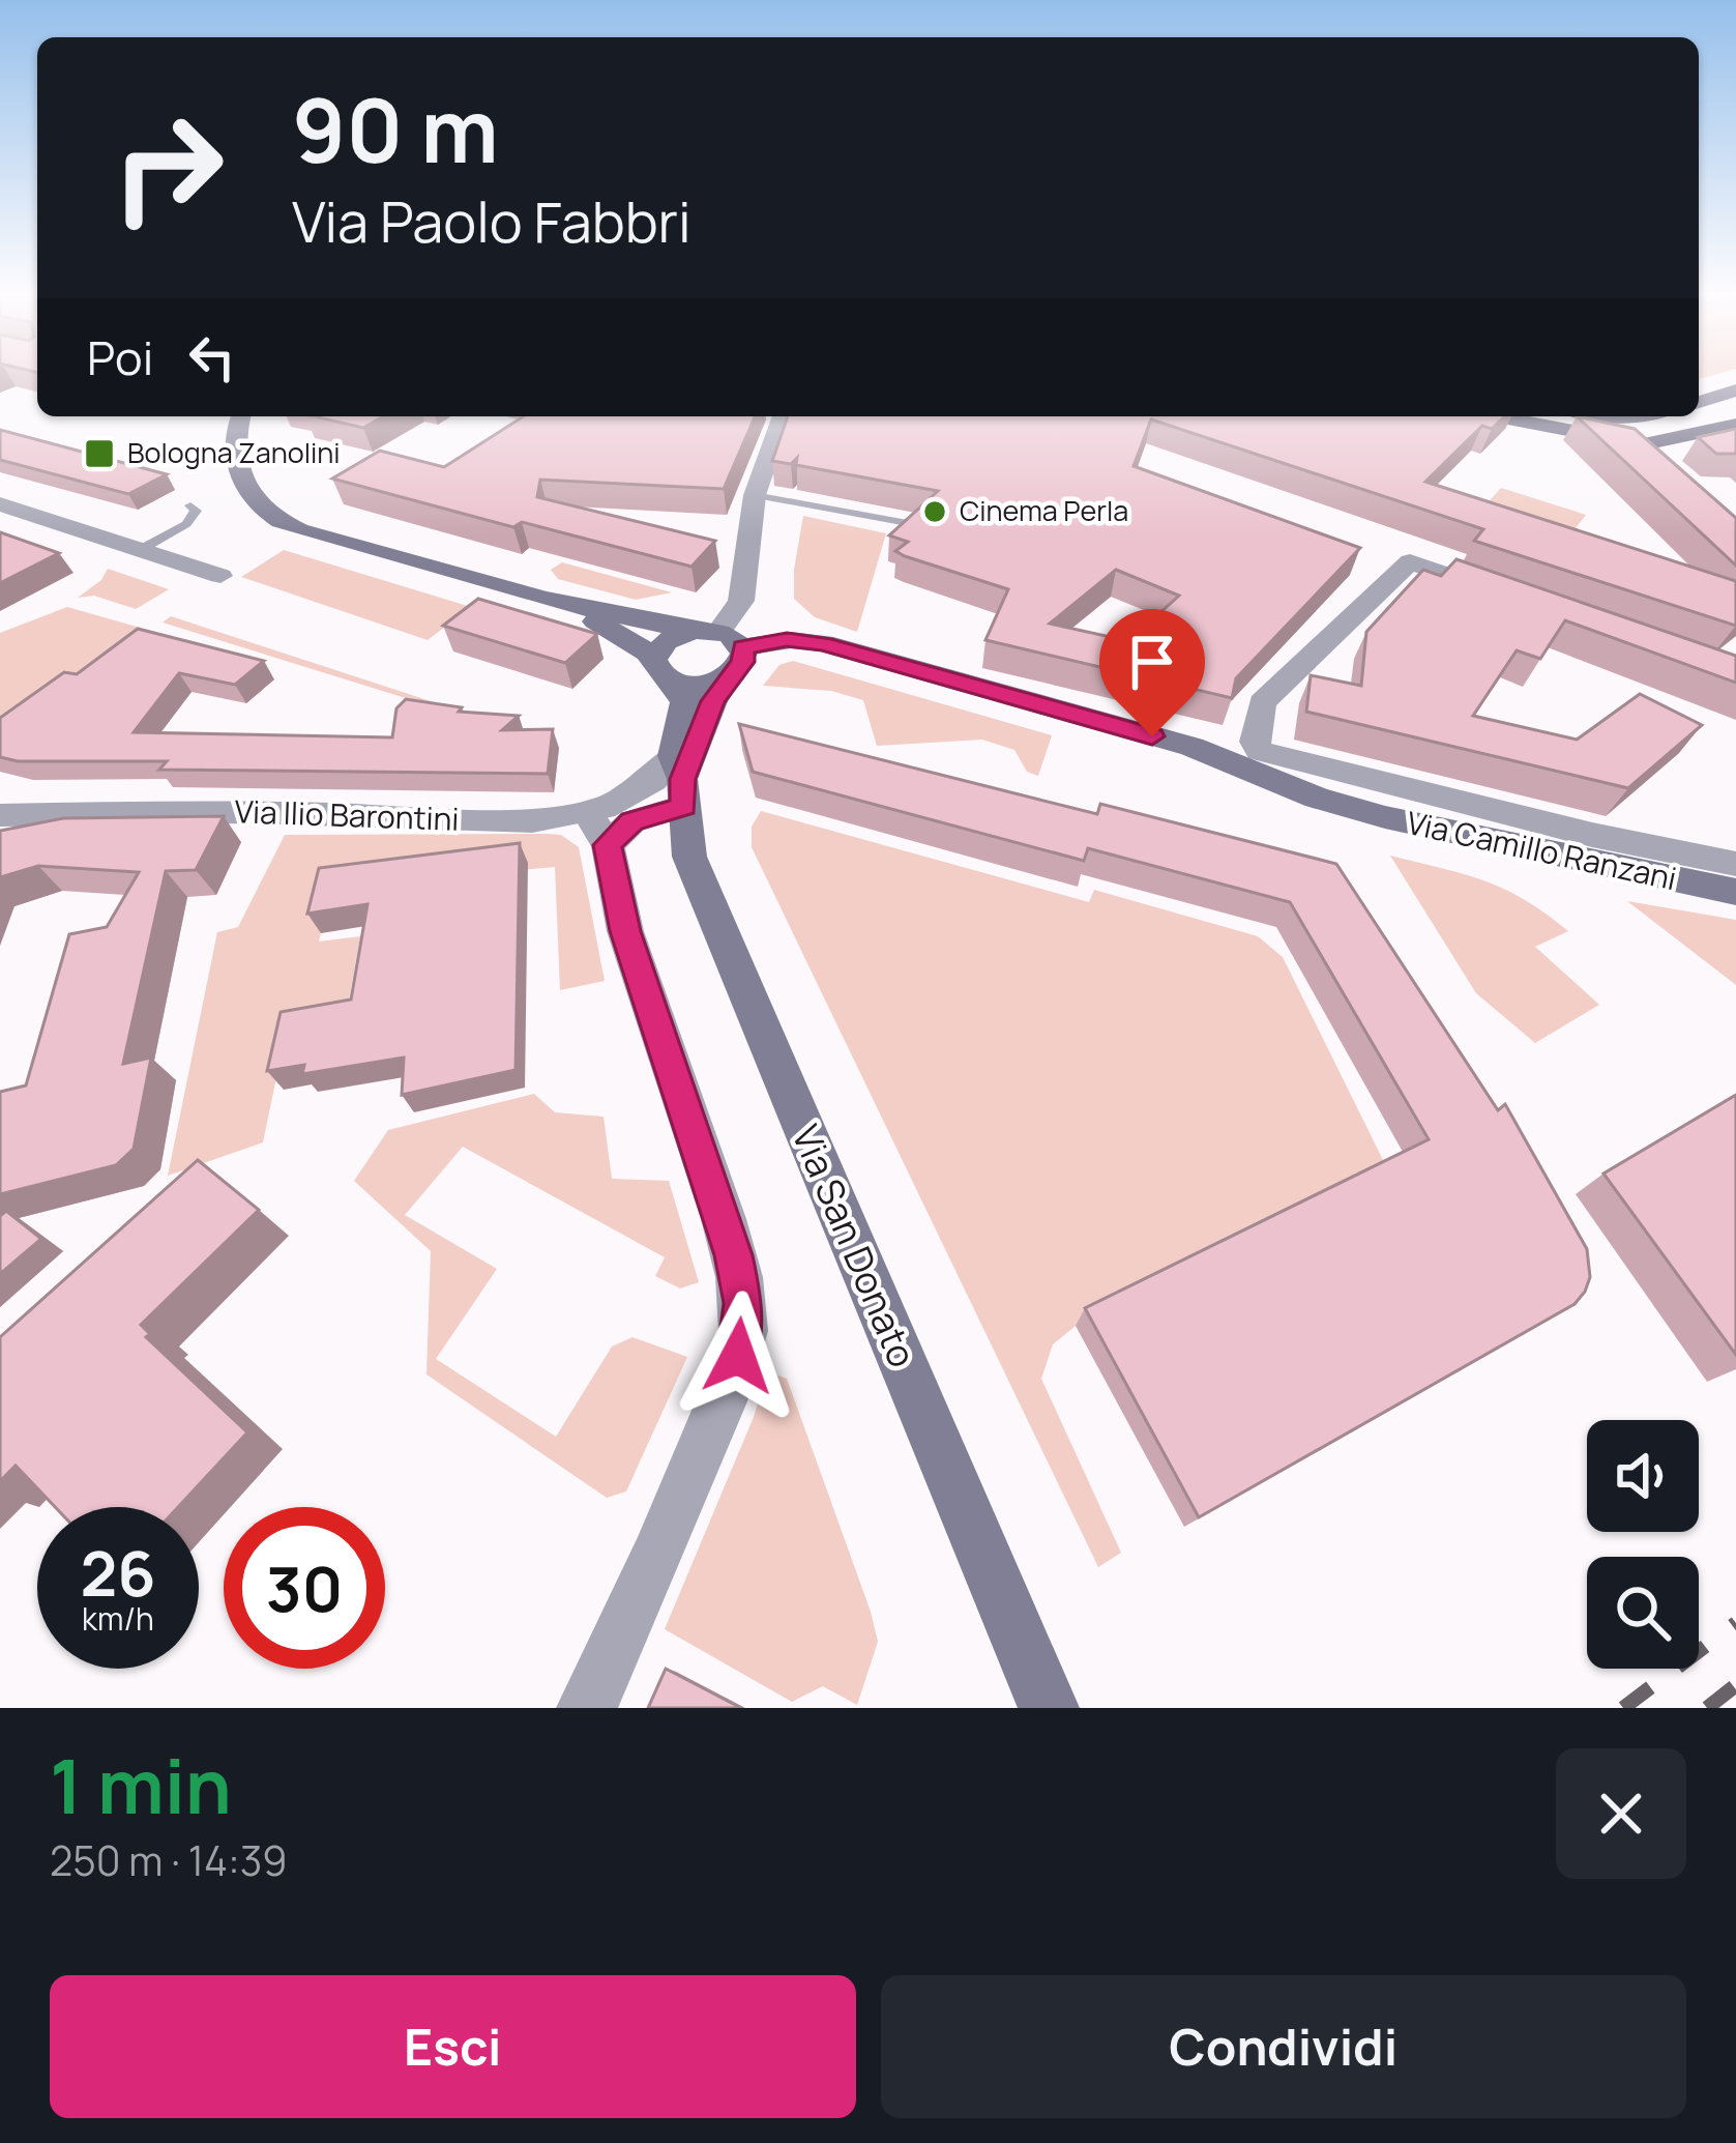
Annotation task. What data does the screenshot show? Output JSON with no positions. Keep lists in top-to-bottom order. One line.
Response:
{"streets":{"main road":["Via Camillo Ranzani","Via San Donato"],"street":["Via Ilio Barontini"]},"crossings":[["Via Ilio Barontini","Via San Donato"]],"places":{"transit":["Bologna Zanolini"],"other":["Cinema Perla"]},"page":{"turn":["90 m","Via Paolo Fabbri"],"then":"Poi","speed":"26 km/h","limit":"30","heading":["1 min","250 m · 14:39"],"buttons":["Esci","Condividi"]}}
